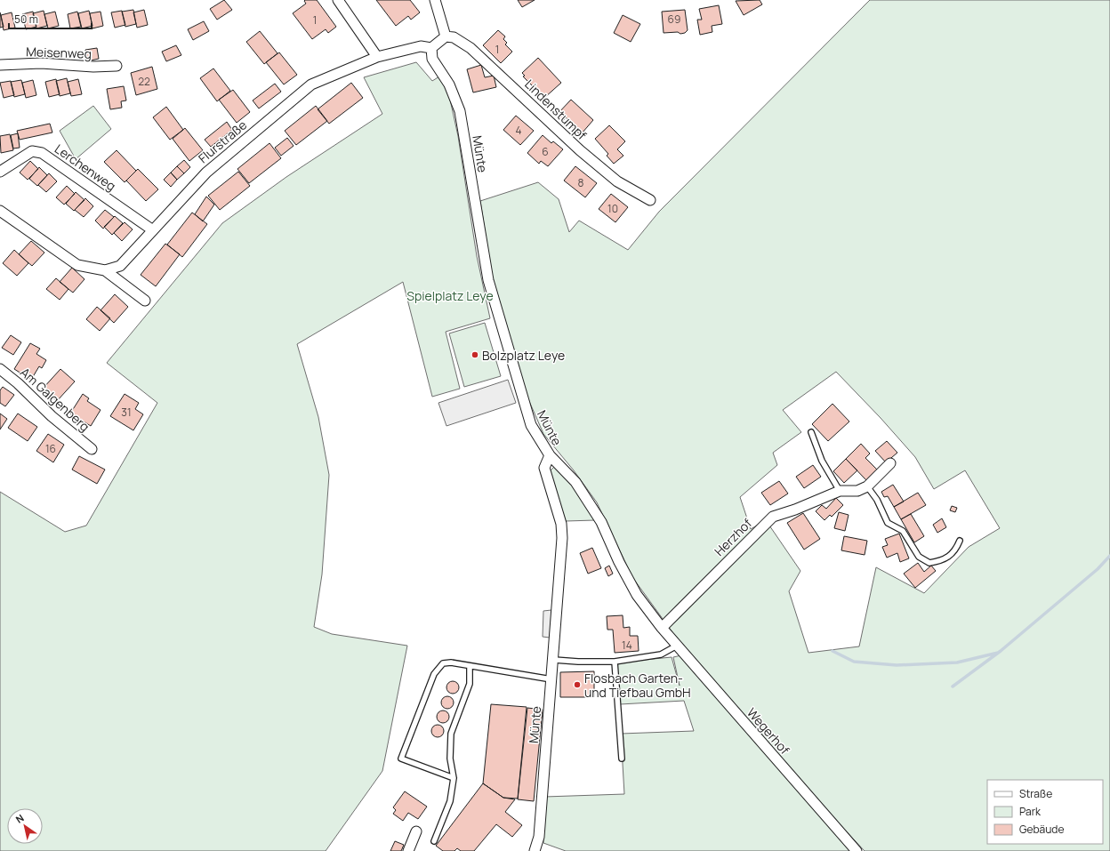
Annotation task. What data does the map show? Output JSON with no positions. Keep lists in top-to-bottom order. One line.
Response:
{"streets":{"street":["Meisenweg","Lindenstumpf","Flurstraße","Münte","Lerchenweg","Am Galgenberg","Herzhof","Wegerhof"]},"crossings":[["Flurstraße","Münte"],["Flurstraße","Lerchenweg"],["Münte","Wegerhof"],["Herzhof","Wegerhof"]],"parks":["Spielplatz Leye"],"places":["Bolzplatz Leye","Flosbach Garten- und Tiefbau GmbH"],"house_numbers":["69","1","1","22","4","6","8","10","31","16","14"],"legend":["Straße","Park","Gebäude"],"scale_bar":"50 m","north":"top left"}
